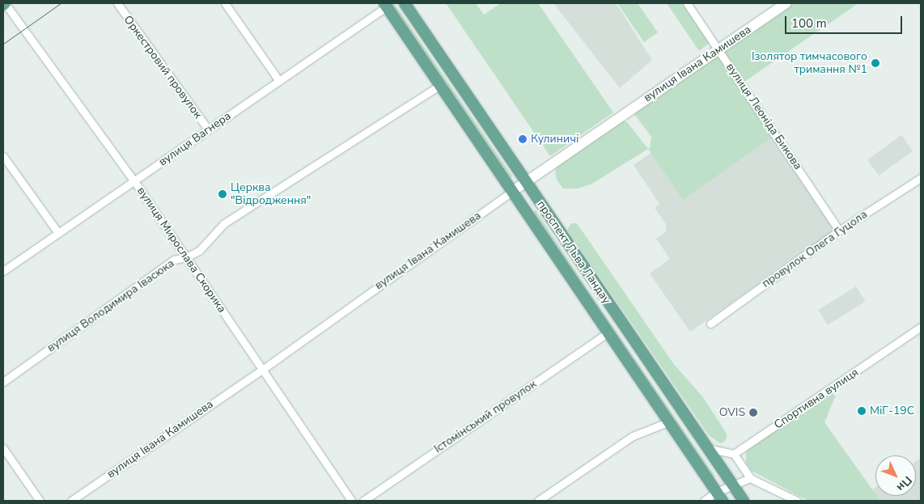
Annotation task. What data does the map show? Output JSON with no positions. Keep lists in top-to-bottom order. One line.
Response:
{"streets":{"main road":["проспект Льва Ландау"],"street":["вулиця Івана Камишева","Оркестровий провулок","вулиця Леоніда Бикова","вулиця Вагнера","провулок Олега Гуцола","вулиця Мирослава Скорика","вулиця Володимира Івасюка","Спортивна вулиця","Істомінський провулок"]},"crossings":[["вулиця Івана Камишева","вулиця Леоніда Бикова"],["вулиця Івана Камишева","вулиця Мирослава Скорика"],["вулиця Івана Камишева","проспект Льва Ландау"],["Оркестровий провулок","вулиця Вагнера"],["вулиця Леоніда Бикова","провулок Олега Гуцола"],["вулиця Вагнера","вулиця Мирослава Скорика"],["вулиця Вагнера","проспект Льва Ландау"],["вулиця Мирослава Скорика","вулиця Володимира Івасюка"],["проспект Льва Ландау","вулиця Володимира Івасюка"],["проспект Льва Ландау","Істомінський провулок"]],"places":["Ізолятор тимчасового тримання №1","Кулиничі","Церква \"Відродження\"","МіГ-19С","OVIS"],"scale_bar":"100 m","north":"bottom right"}
